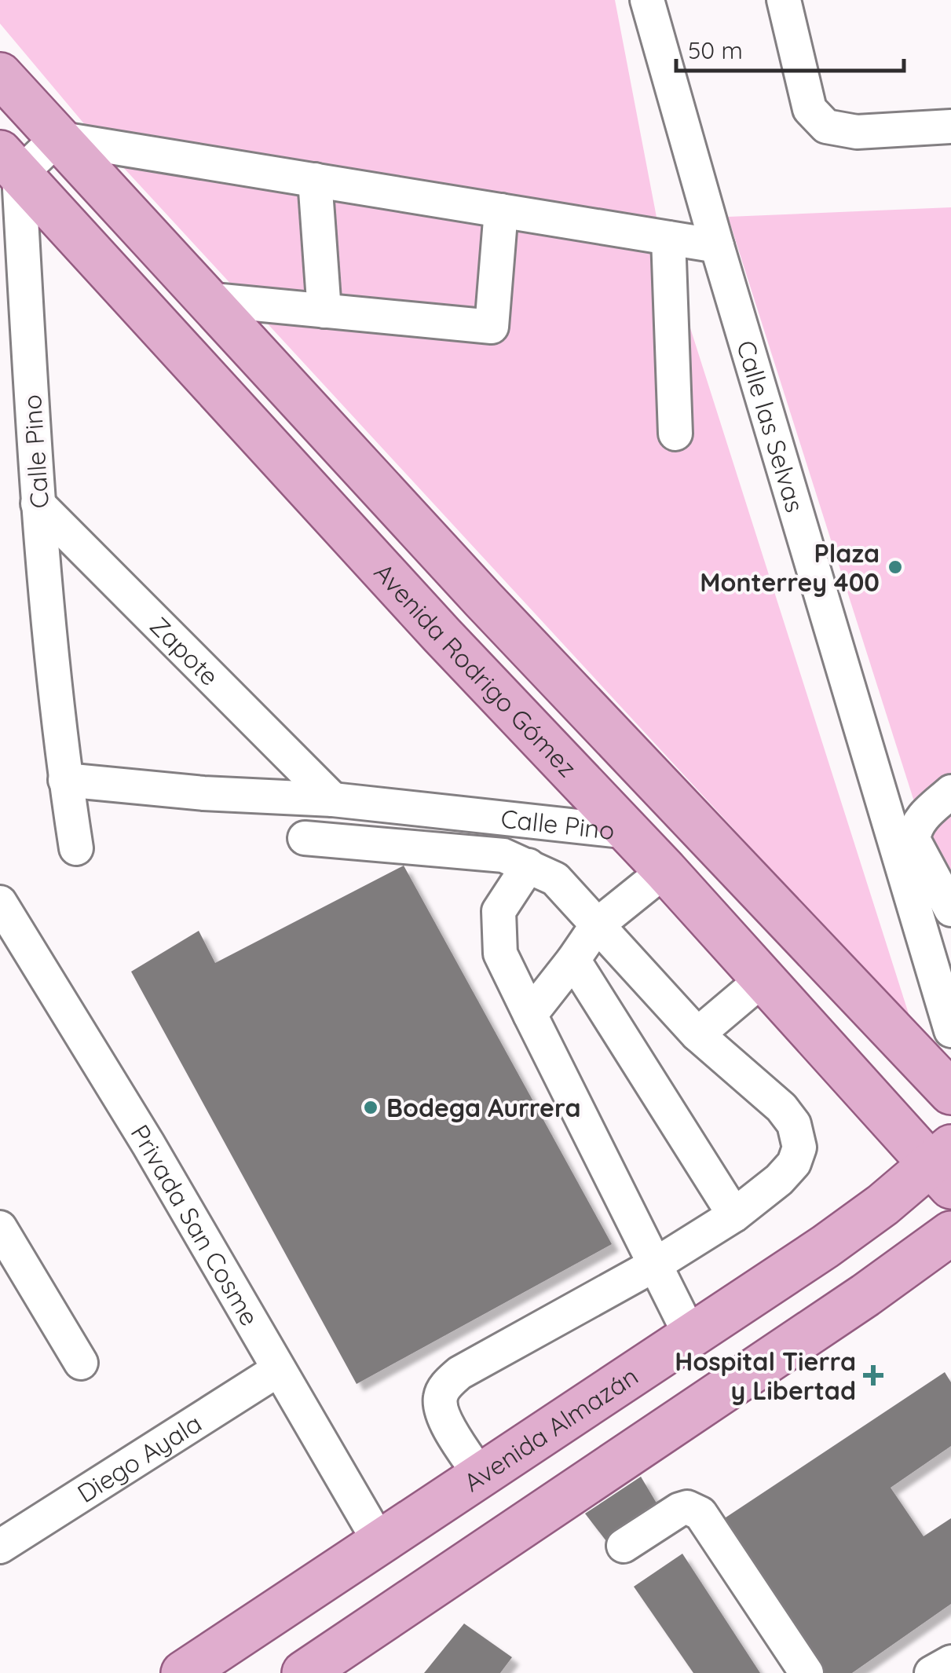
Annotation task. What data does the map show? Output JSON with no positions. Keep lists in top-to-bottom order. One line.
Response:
{"streets":{"main road":["Avenida Rodrigo Gómez","Avenida Almazán"],"street":["Calle las Selvas","Calle Pino","Zapote","Privada San Cosme","Diego Ayala"]},"crossings":[["Calle Pino","Zapote"],["Calle Pino","Avenida Rodrigo Gómez"],["Avenida Rodrigo Gómez","Avenida Almazán"],["Privada San Cosme","Avenida Almazán"],["Privada San Cosme","Diego Ayala"]],"places":{"other":["Plaza Monterrey 400","Bodega Aurrera"],"health":["Hospital Tierra y Libertad"]},"scale_bar":"50 m"}
